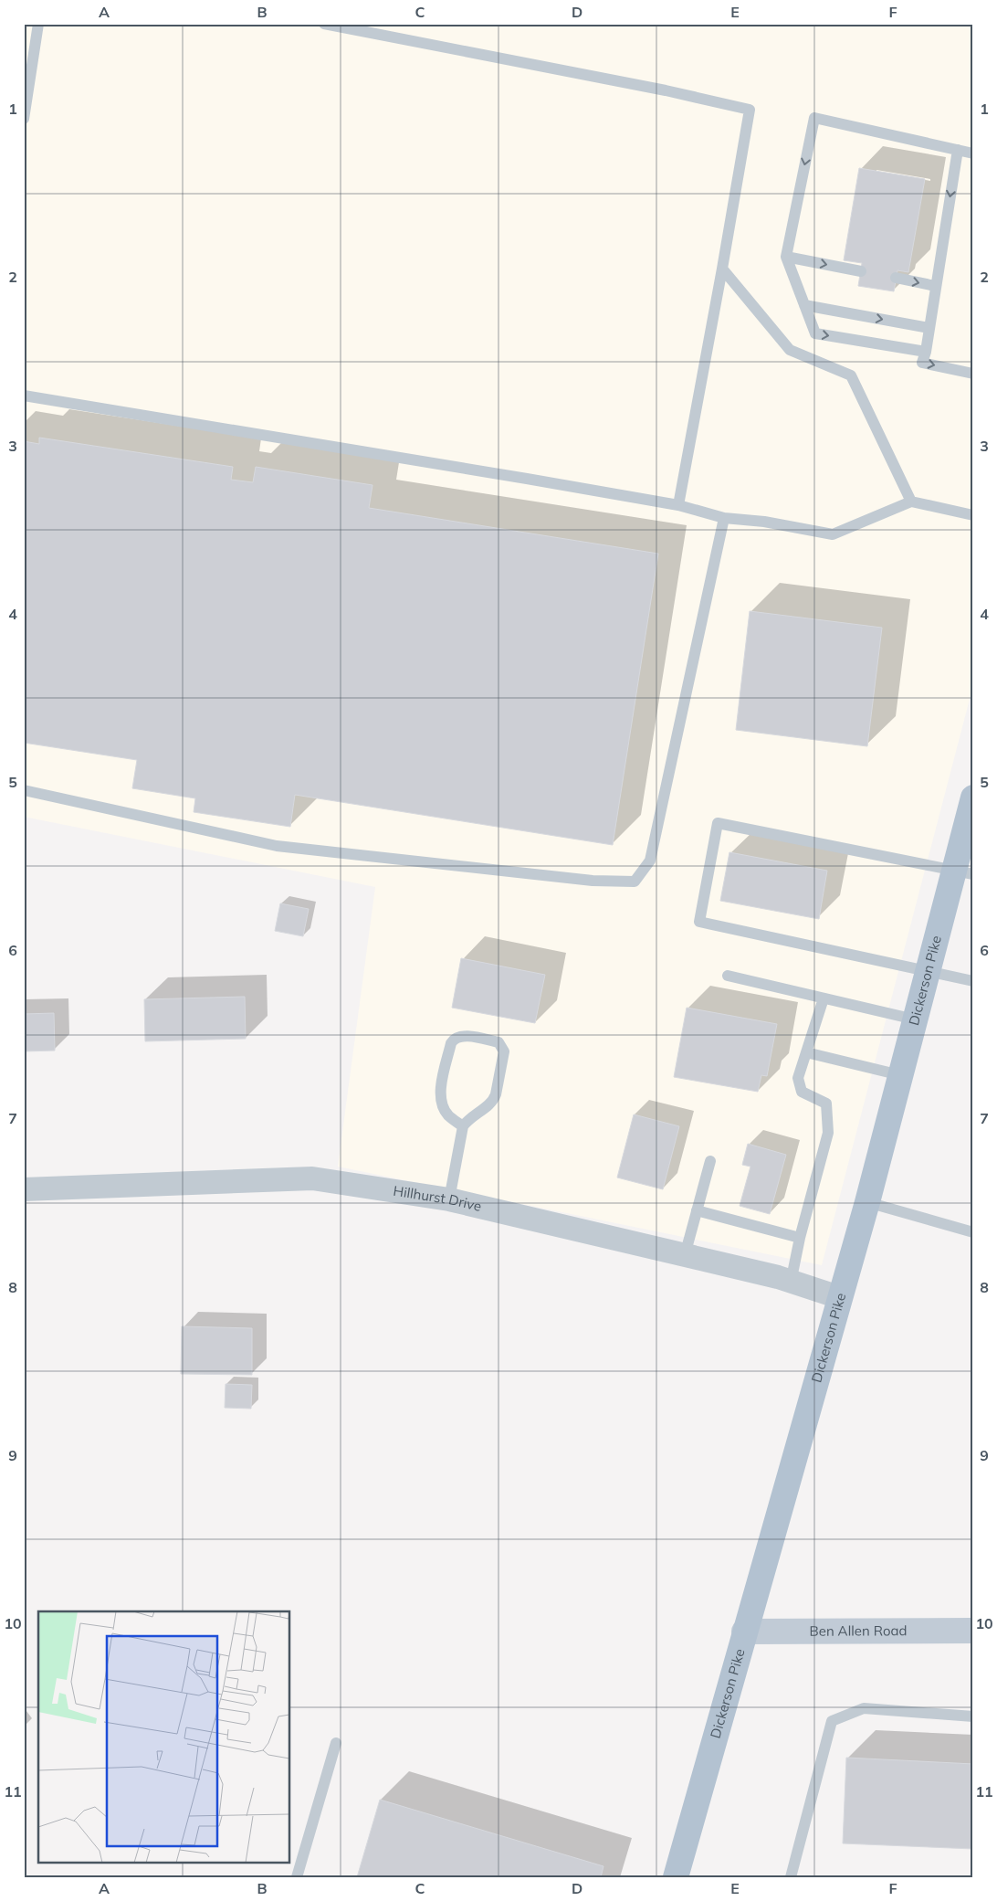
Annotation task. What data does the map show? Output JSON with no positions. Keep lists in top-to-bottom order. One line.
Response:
{"streets":{"main road":["Dickerson Pike"],"street":["Hillhurst Drive","Ben Allen Road"]},"crossings":[["Dickerson Pike","Hillhurst Drive"],["Dickerson Pike","Ben Allen Road"]],"grid":{"columns":["A","B","C","D","E","F"],"rows":["1","2","3","4","5","6","7","8","9","10","11"]}}
